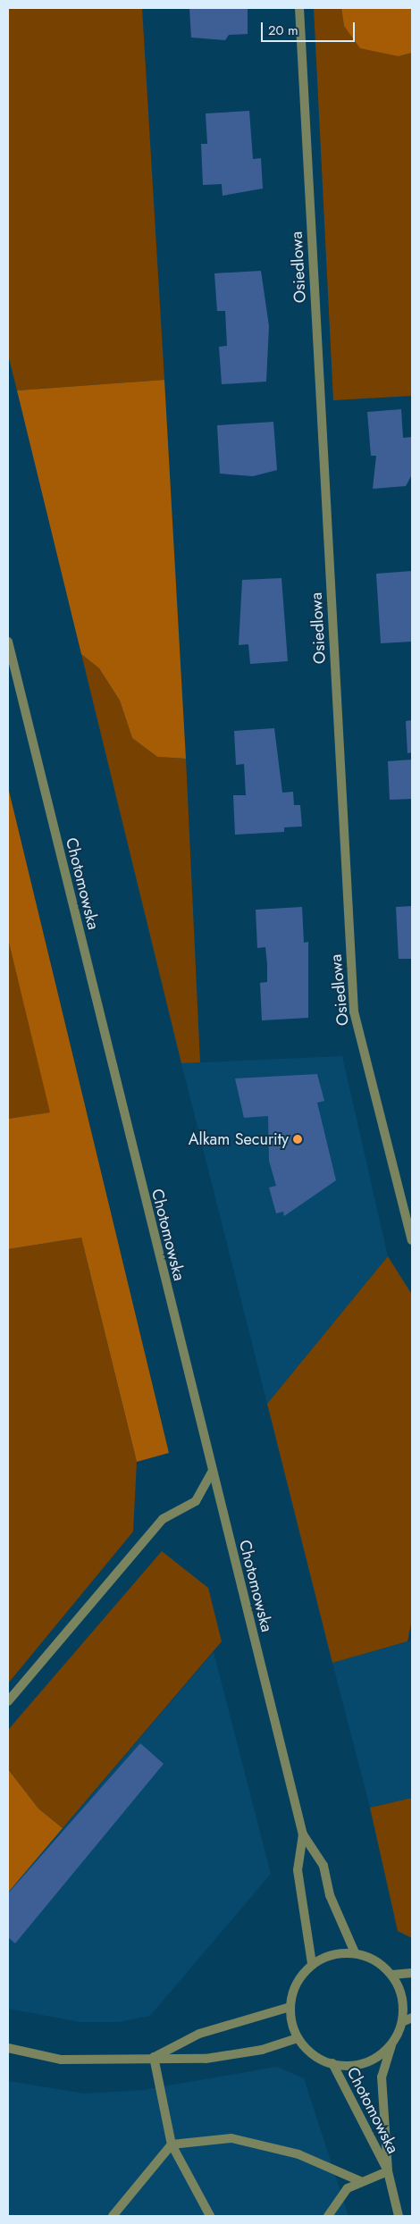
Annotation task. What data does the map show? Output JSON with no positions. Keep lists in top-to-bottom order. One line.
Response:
{"streets":{"street":["Osiedlowa","Chotomowska"]},"places":["Alkam Security"],"scale_bar":"20 m"}
